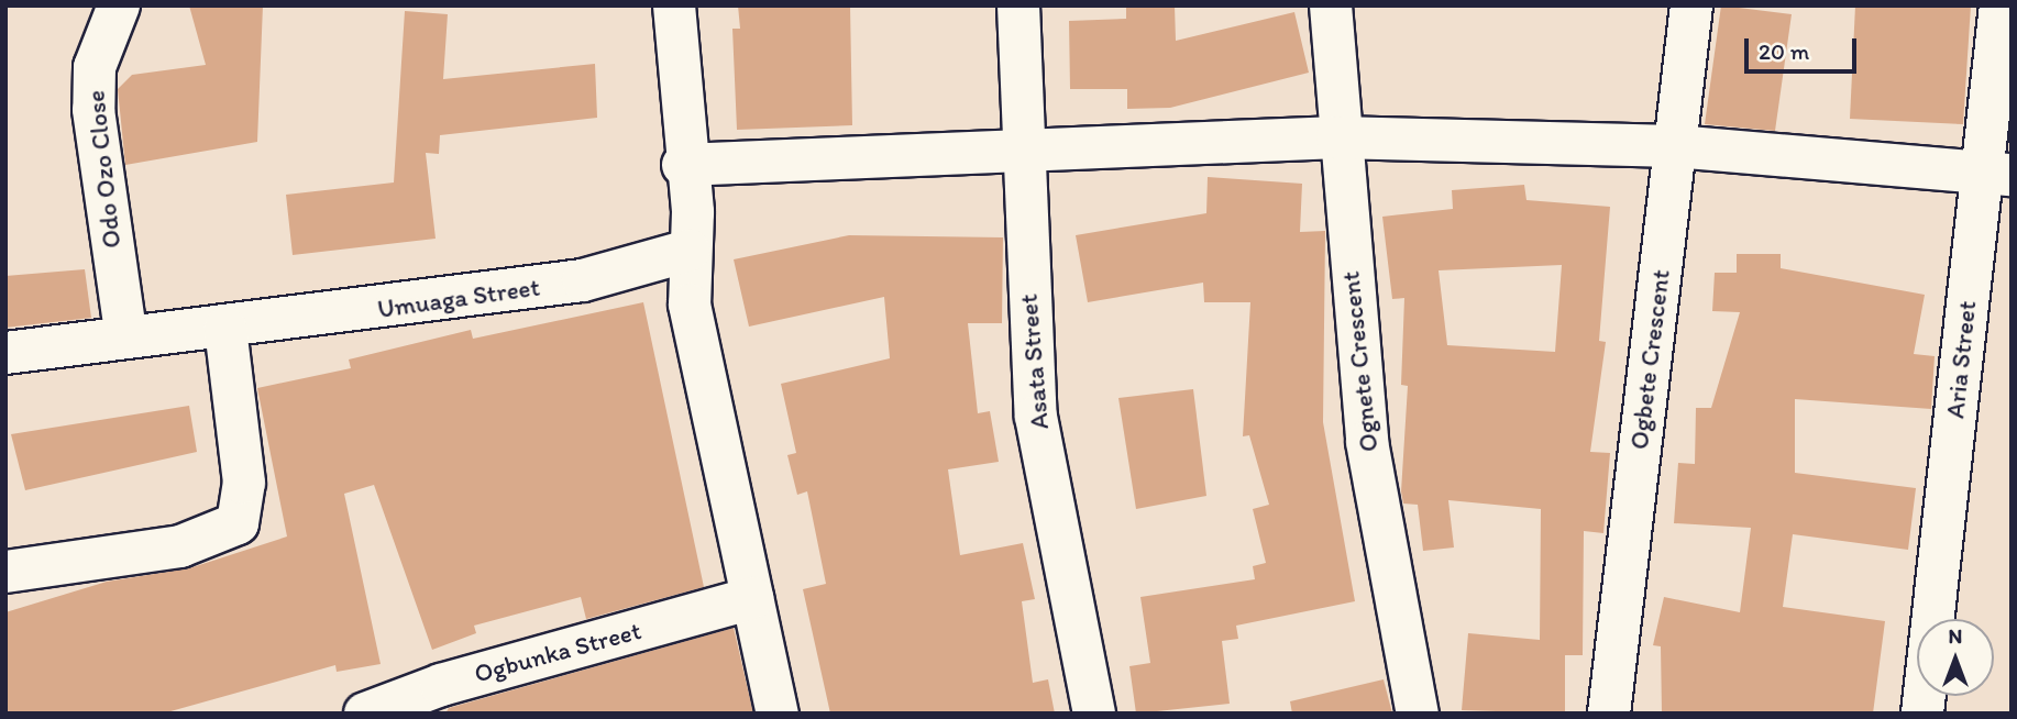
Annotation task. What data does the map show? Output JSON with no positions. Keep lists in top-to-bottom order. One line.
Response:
{"streets":{"street":["Odo Ozo Close","Umuaga Street","Ogbete Crescent","Aria Street","Asata Street","Ognete Crescent","Ogbunka Street"]},"crossings":[["Odo Ozo Close","Umuaga Street"]],"scale_bar":"20 m","north":"top"}
